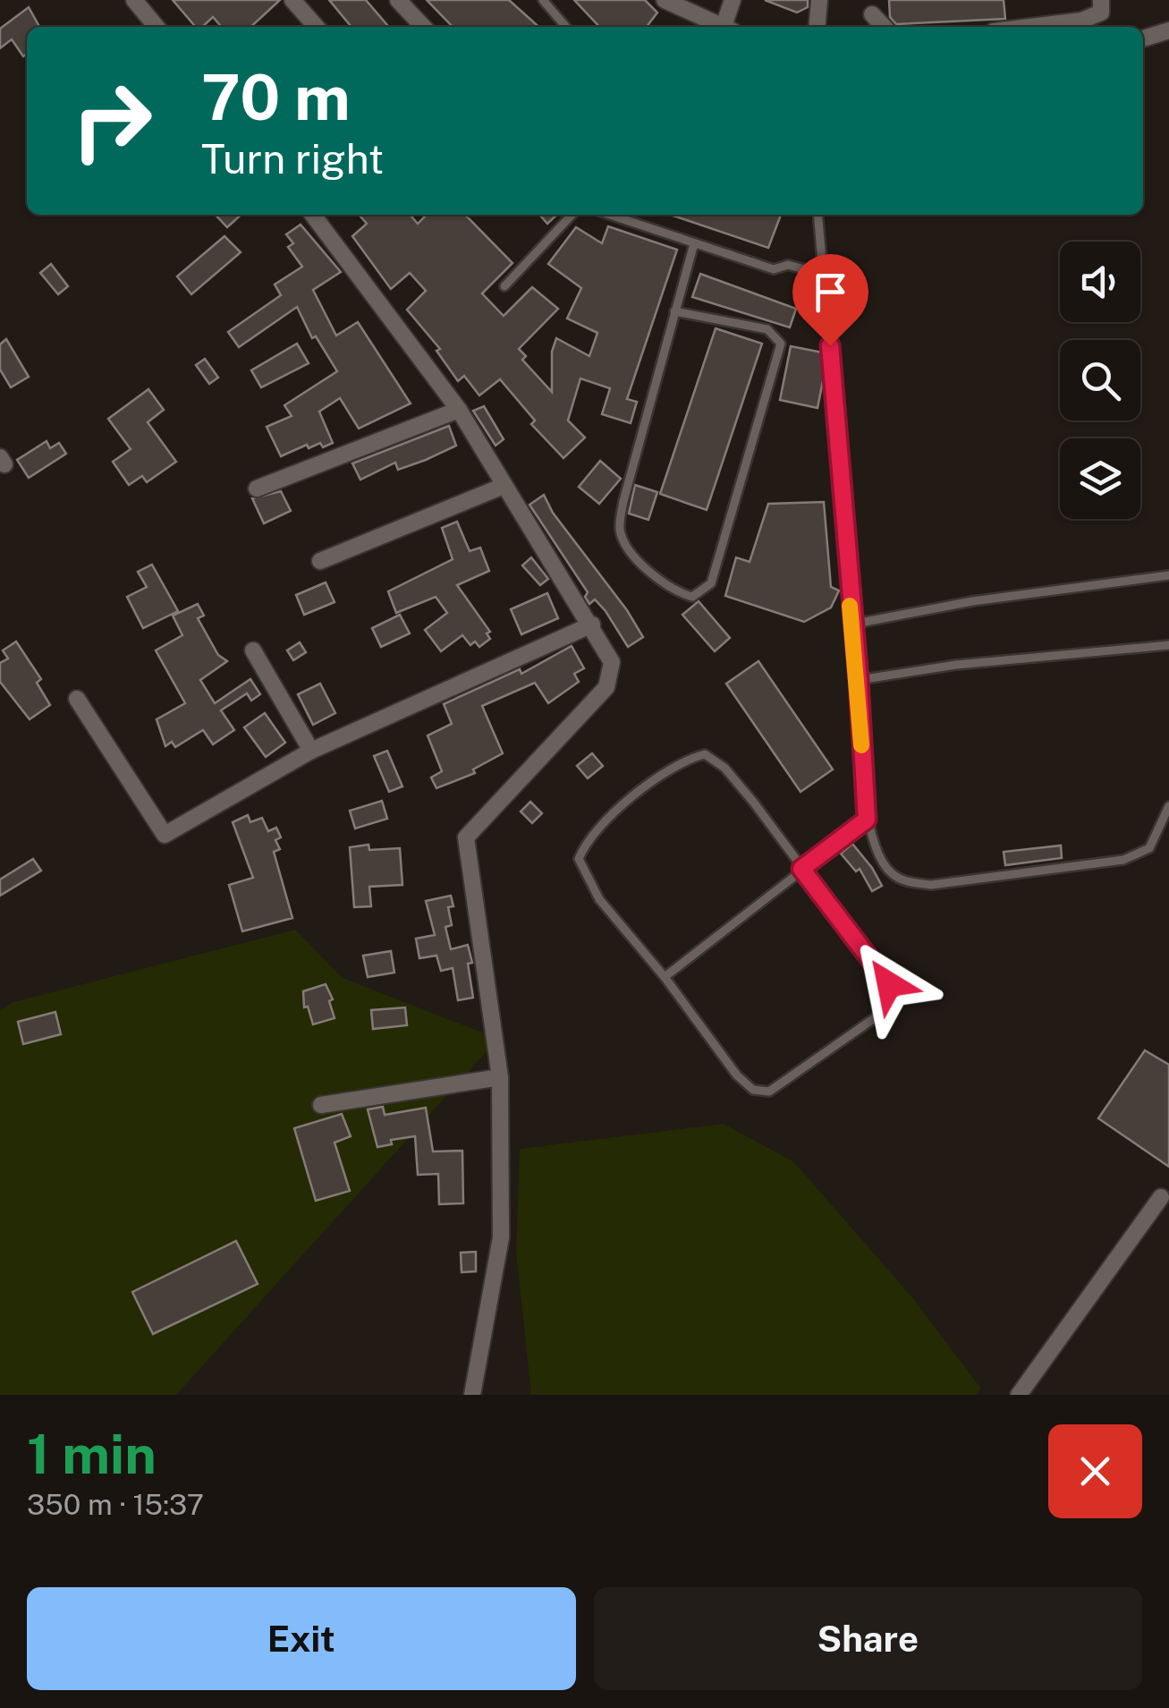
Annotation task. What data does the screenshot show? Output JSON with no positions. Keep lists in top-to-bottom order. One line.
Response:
{"page":{"turn":["70 m","Turn right"],"heading":["1 min","350 m · 15:37"],"buttons":["Exit","Share"]}}
